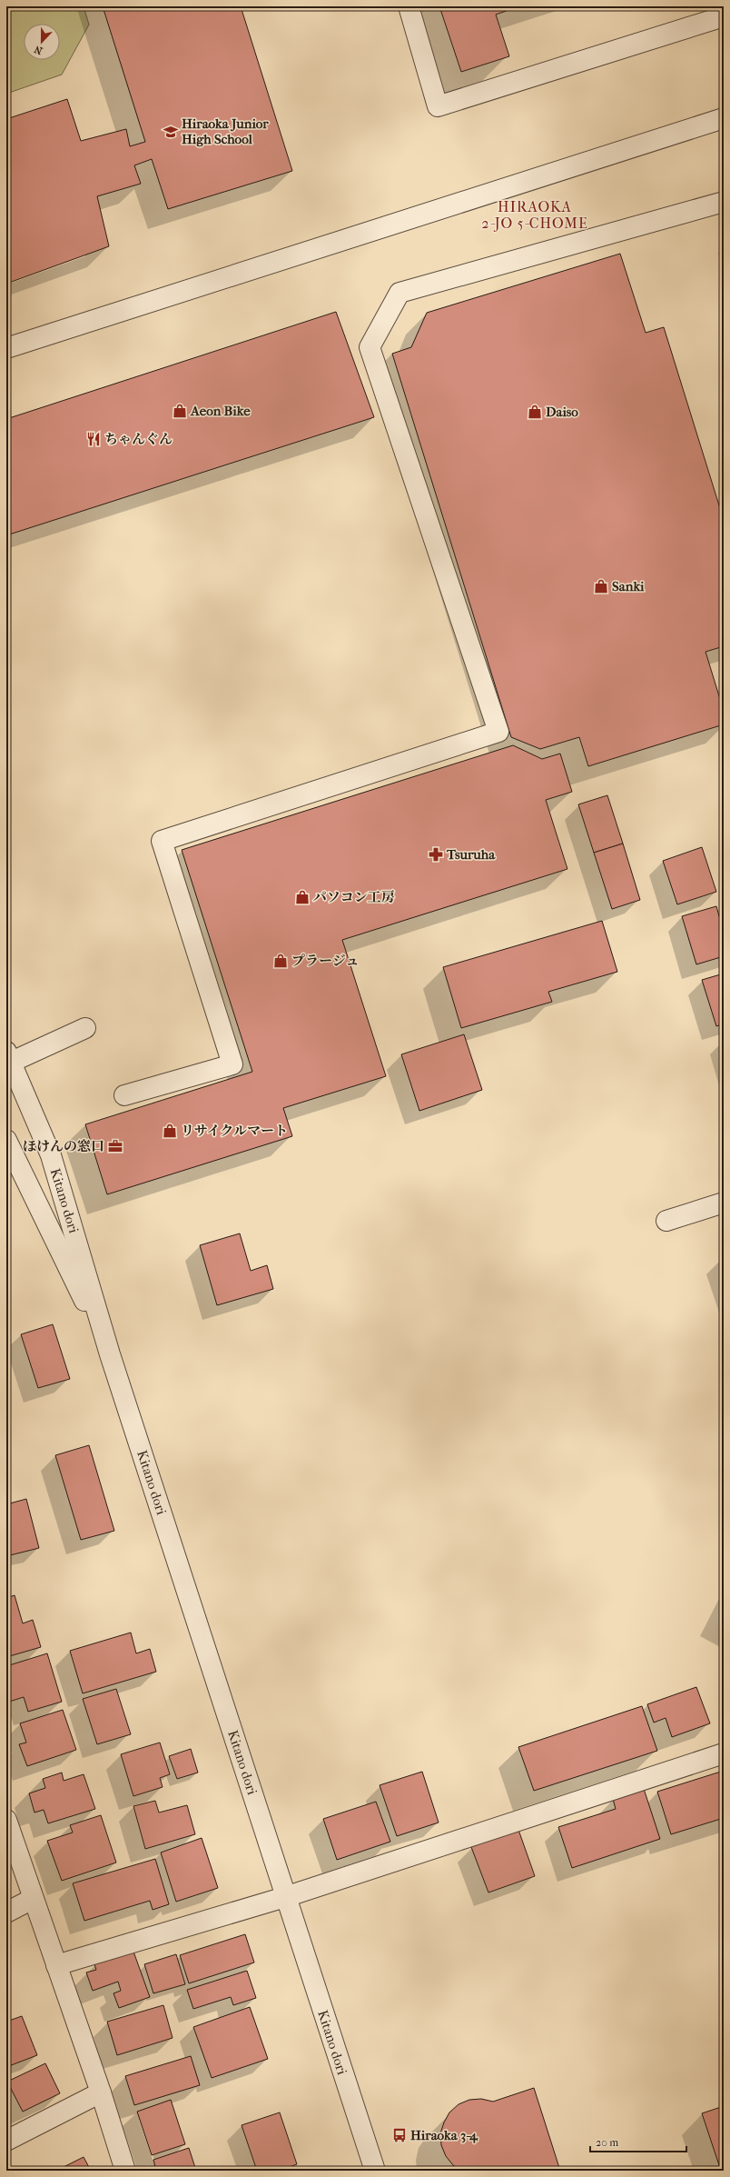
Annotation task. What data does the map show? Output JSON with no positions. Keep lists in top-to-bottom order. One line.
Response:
{"streets":{"street":["Kitano dori"]},"districts":["HIRAOKA 2-JO 5-CHOME"],"places":{"school or university":["Hiraoka Junior High School"],"shop":["Aeon Bike","Daiso","Sanki","パソコン工房","プラージュ","リサイクルマート"],"restaurant":["ちゃんぐん"],"pharmacy":["Tsuruha"],"office":["ほけんの窓口"],"bus stop":["Hiraoka 3-4"]},"scale_bar":"20 m","north":"bottom"}
